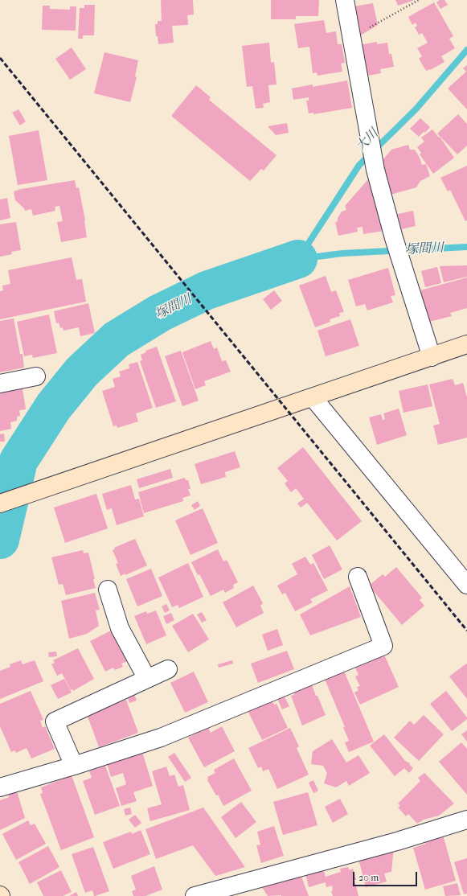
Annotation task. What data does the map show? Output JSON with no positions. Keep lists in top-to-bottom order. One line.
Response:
{"water":["大川","塚間川"],"scale_bar":"20 m"}
